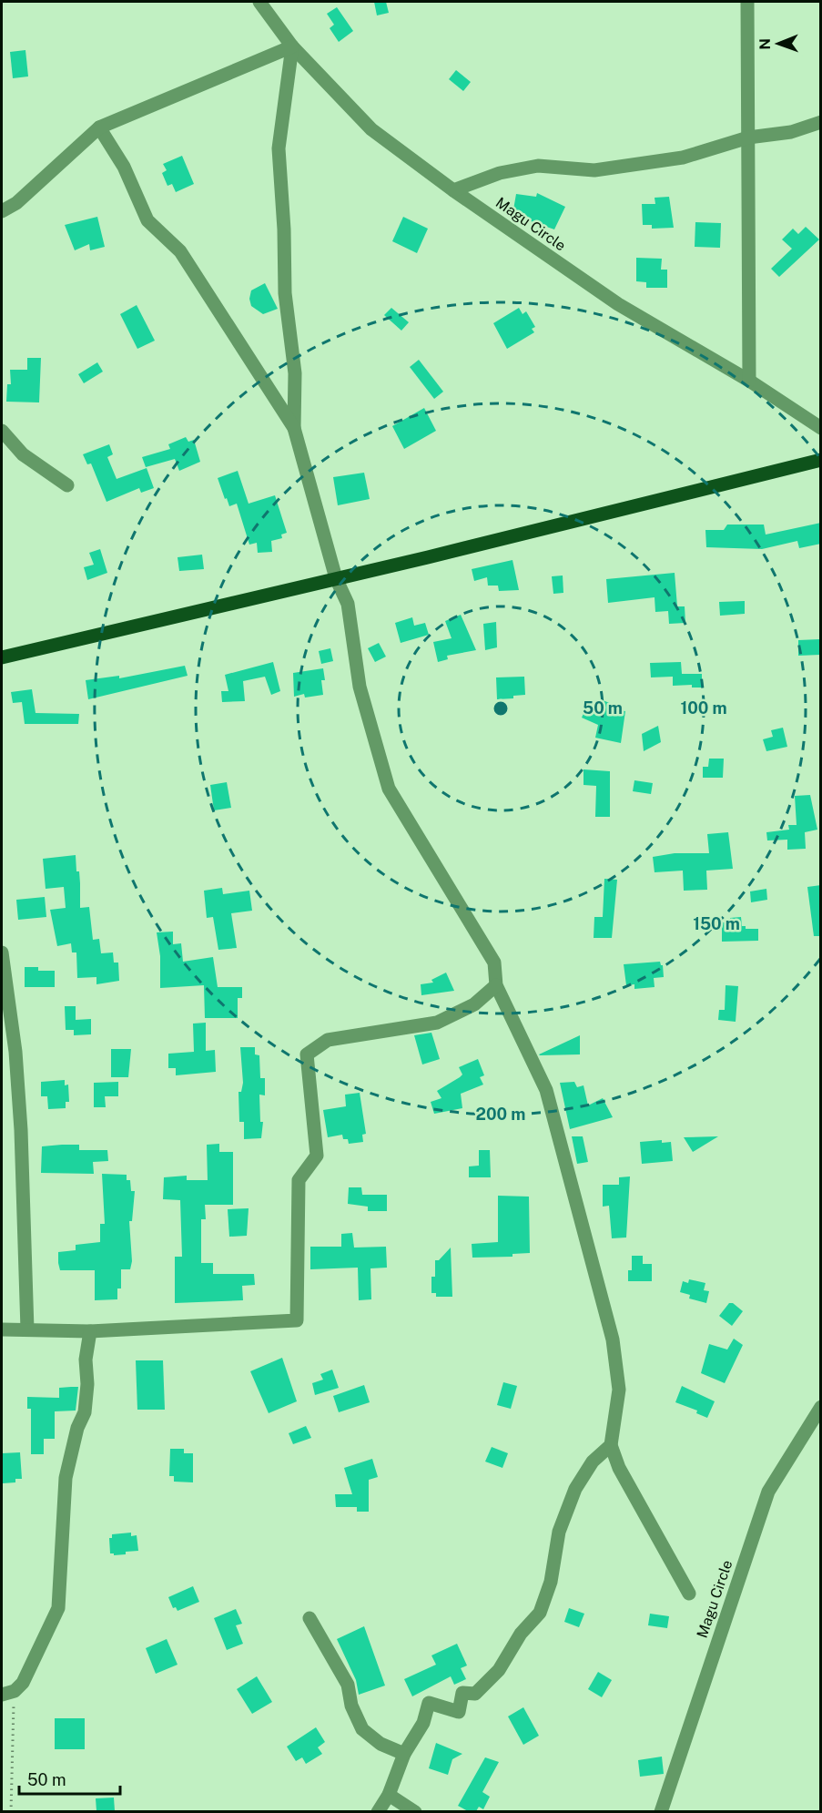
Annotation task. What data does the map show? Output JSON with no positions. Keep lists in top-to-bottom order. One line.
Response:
{"streets":{"street":["Magu Circle"]},"scale_bar":"50 m","north":"left","rings":["50 m","100 m","150 m","200 m"]}
